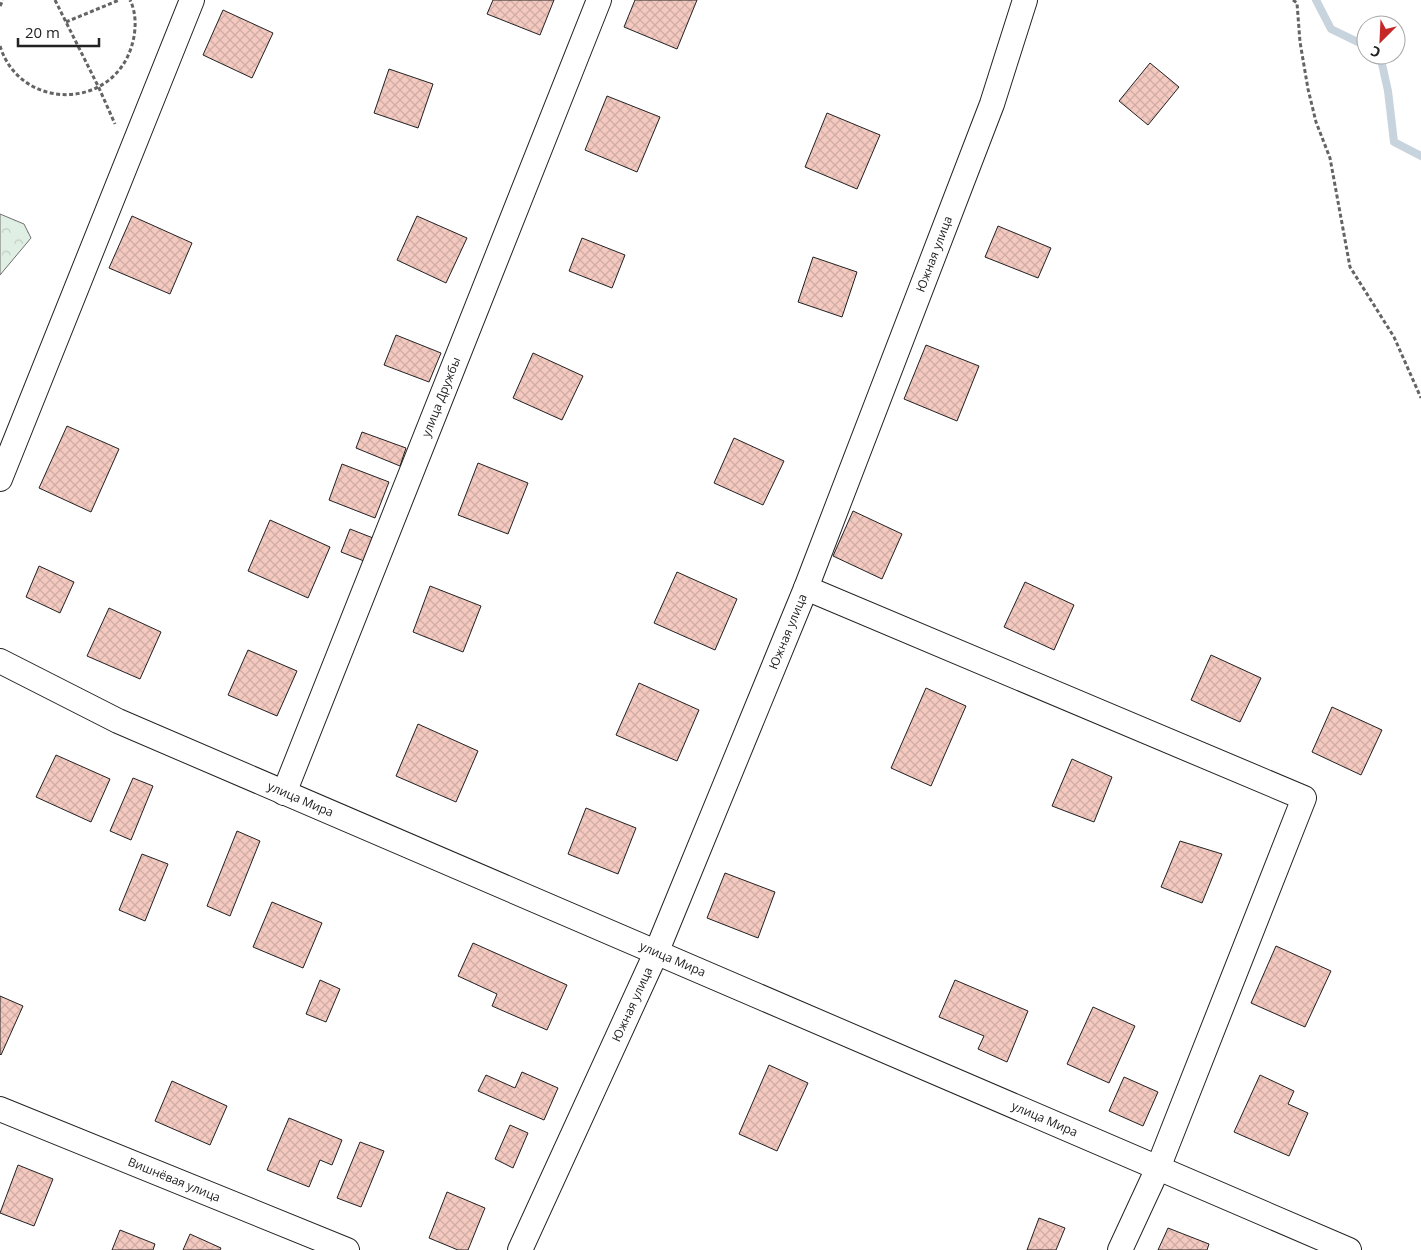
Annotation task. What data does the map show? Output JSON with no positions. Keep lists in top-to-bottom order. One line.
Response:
{"streets":{"street":["Южная улица","улица Дружбы","улица Мира","Вишнёвая улица"]},"crossings":[["Южная улица","улица Мира"],["улица Дружбы","улица Мира"]],"scale_bar":"20 m","north":"bottom left"}
